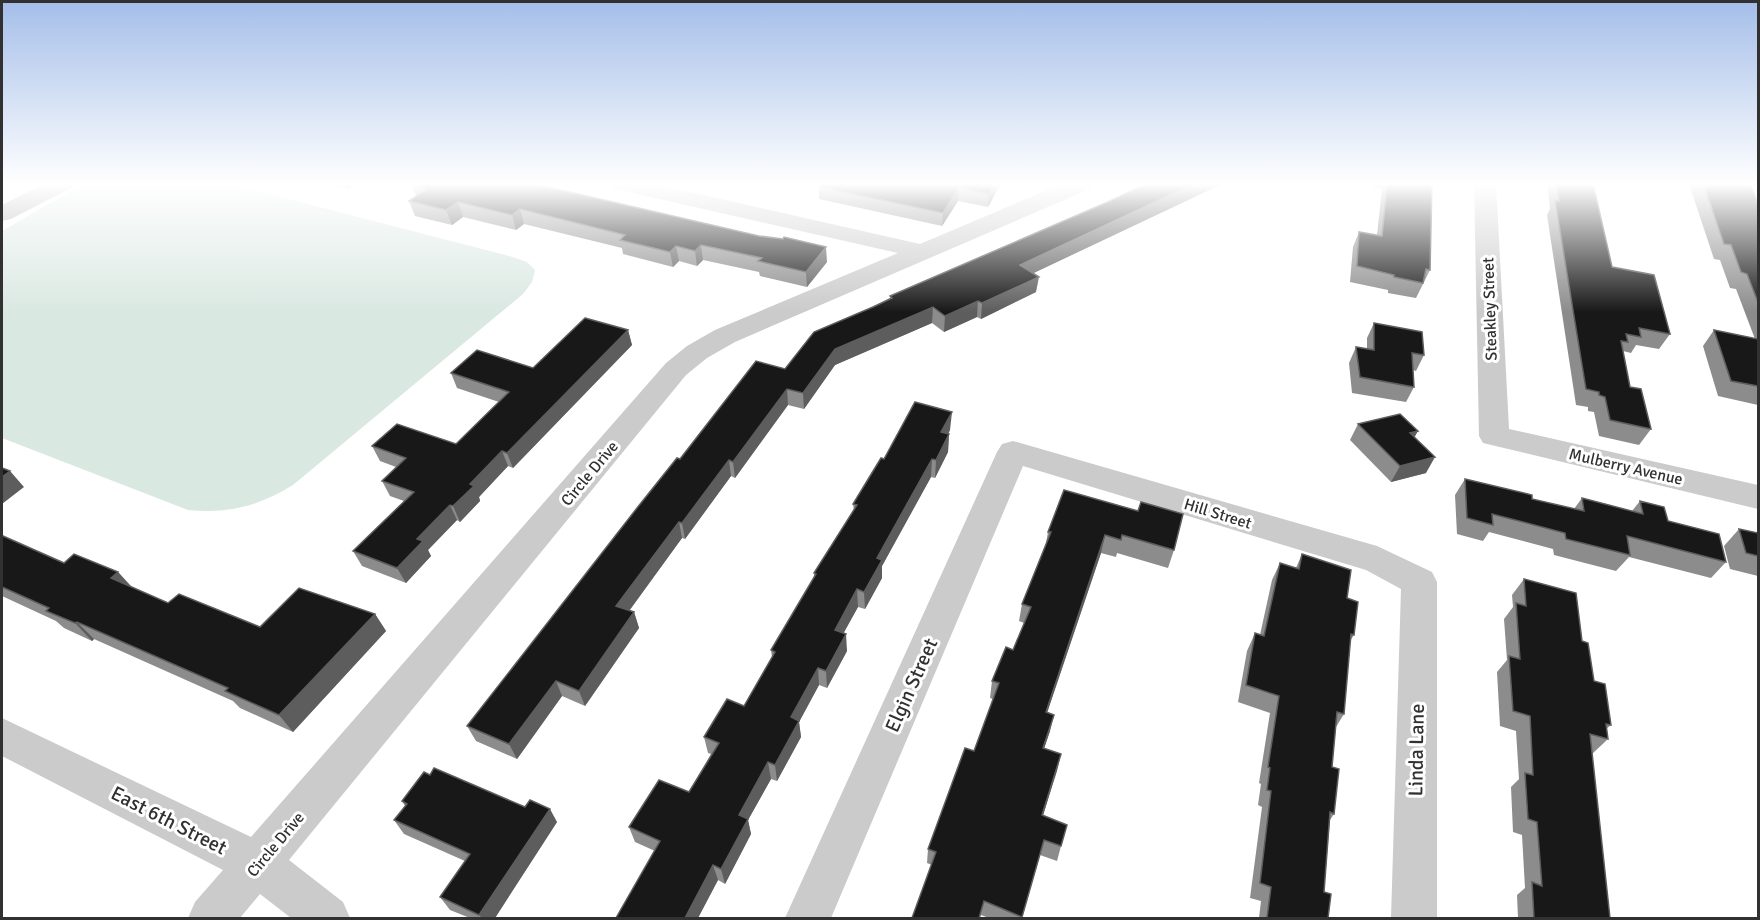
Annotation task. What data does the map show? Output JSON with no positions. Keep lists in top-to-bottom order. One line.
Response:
{"streets":{"street":["Steakley Street","Mulberry Avenue","Circle Drive","Hill Street","Elgin Street","Linda Lane","East 6th Street"]},"crossings":[["Steakley Street","Mulberry Avenue"],["Circle Drive","East 6th Street"],["Hill Street","Elgin Street"],["Hill Street","Linda Lane"]]}
